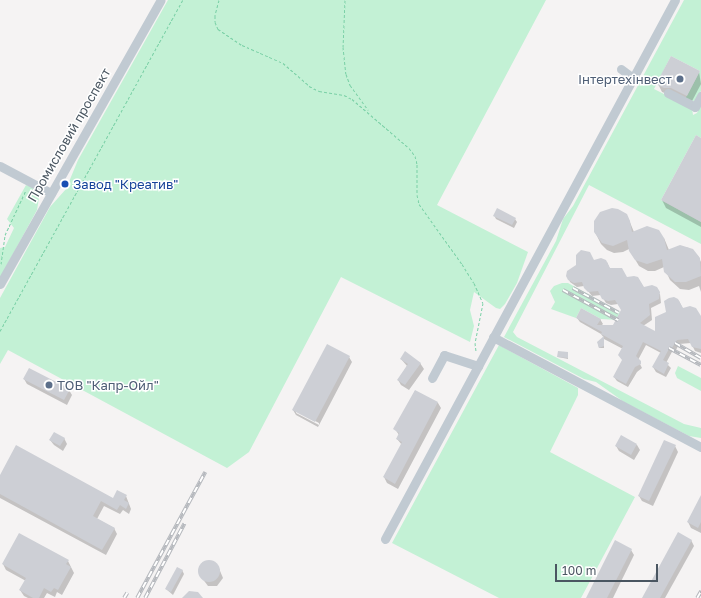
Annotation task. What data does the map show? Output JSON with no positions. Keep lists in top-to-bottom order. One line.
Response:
{"streets":{"street":["Промисловий проспект"]},"places":["Інтертехінвест","Завод \"Креатив\"","ТОВ \"Капр-Ойл\""],"scale_bar":"100 m"}
